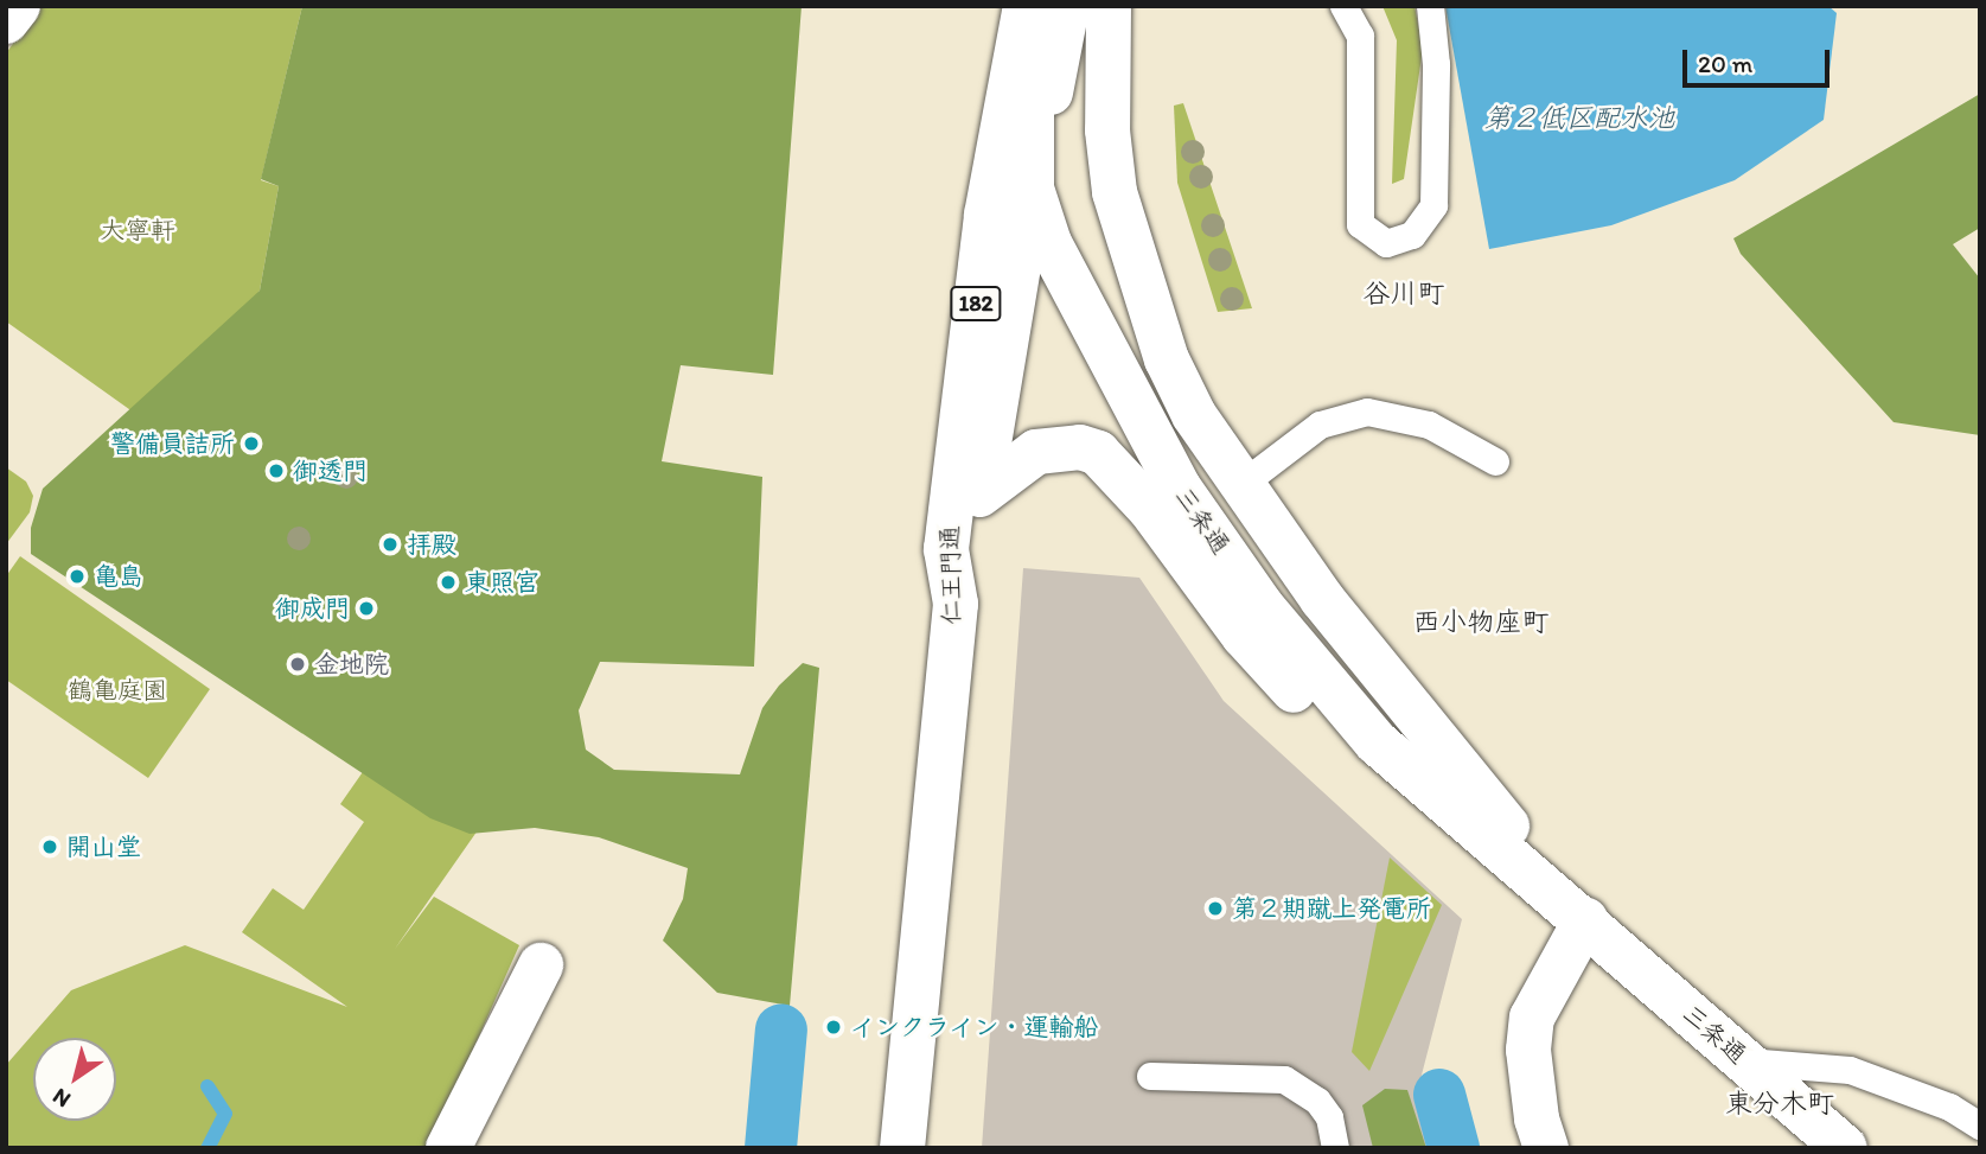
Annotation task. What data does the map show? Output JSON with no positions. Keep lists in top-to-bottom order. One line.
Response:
{"streets":{"main road":["182","三条通","仁王門通"]},"crossings":[["182","三条通"],["182","仁王門通"],["三条通","仁王門通"]],"districts":["谷川町","西小物座町","東分木町"],"water":["第２低区配水池"],"parks":["大寧軒","鶴亀庭園"],"places":["警備員詰所","御透門","拝殿","亀島","東照宮","御成門","金地院","開山堂","第２期蹴上発電所","インクライン・運輸船"],"scale_bar":"20 m","north":"bottom left"}
